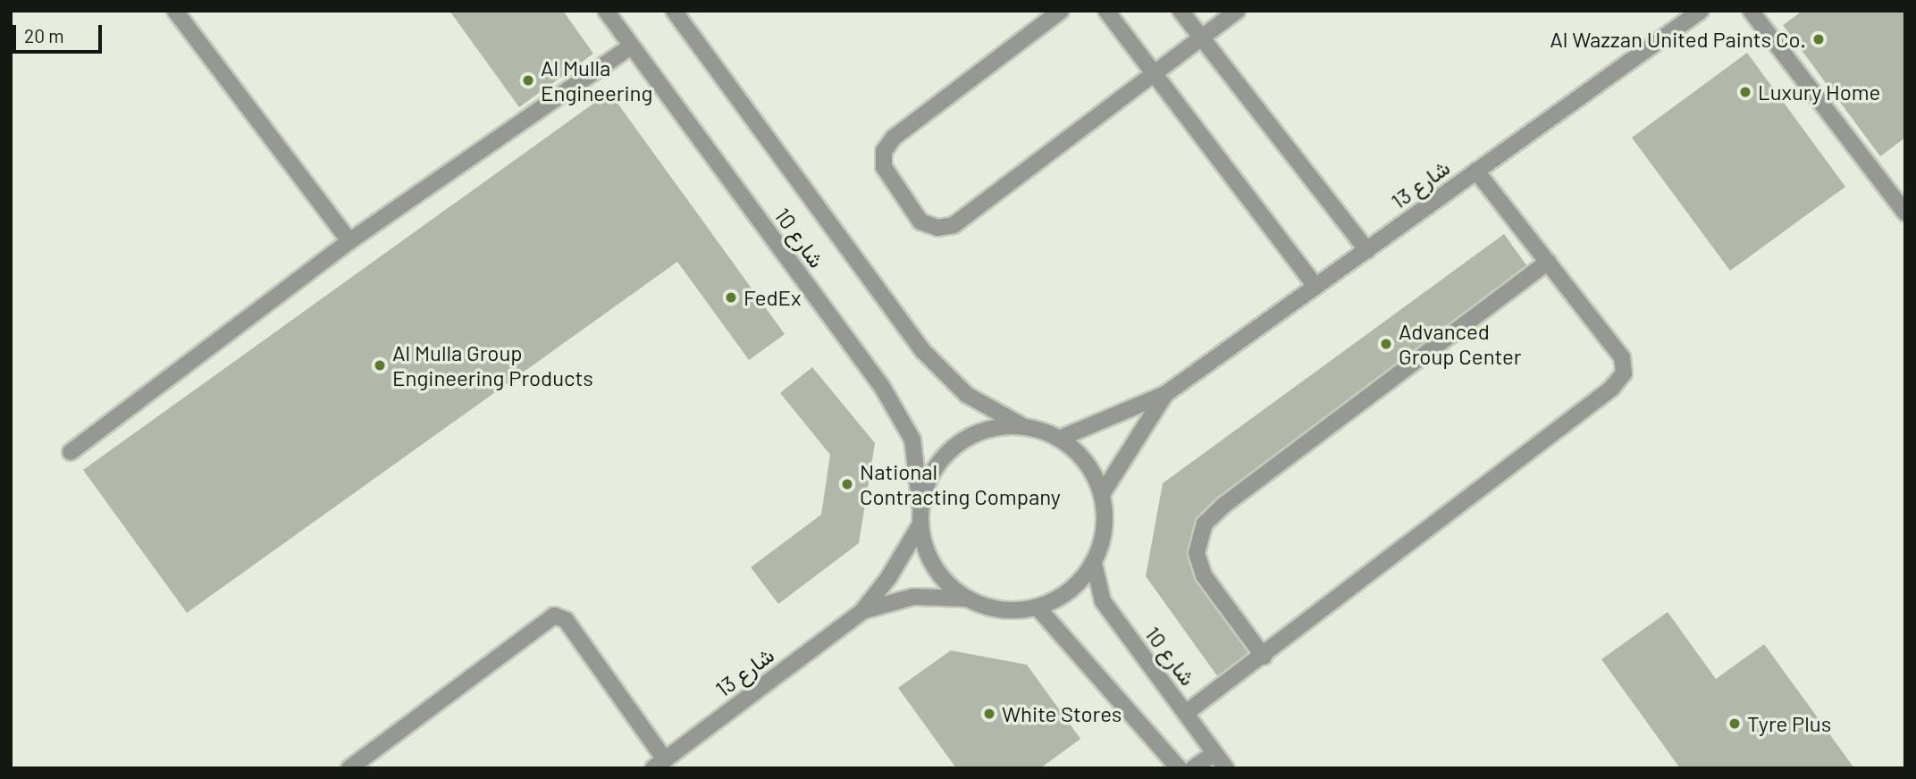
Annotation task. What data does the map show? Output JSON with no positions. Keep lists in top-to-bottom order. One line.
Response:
{"streets":{"street":["شارع 13","شارع 10"]},"crossings":[["شارع 13","شارع 10"]],"places":["Al Wazzan United Paints Co.","Al Mulla Engineering","Luxury Home","FedEx","Advanced Group Center","Al Mulla Group Engineering Products","National Contracting Company","White Stores","Tyre Plus"],"scale_bar":"20 m"}
